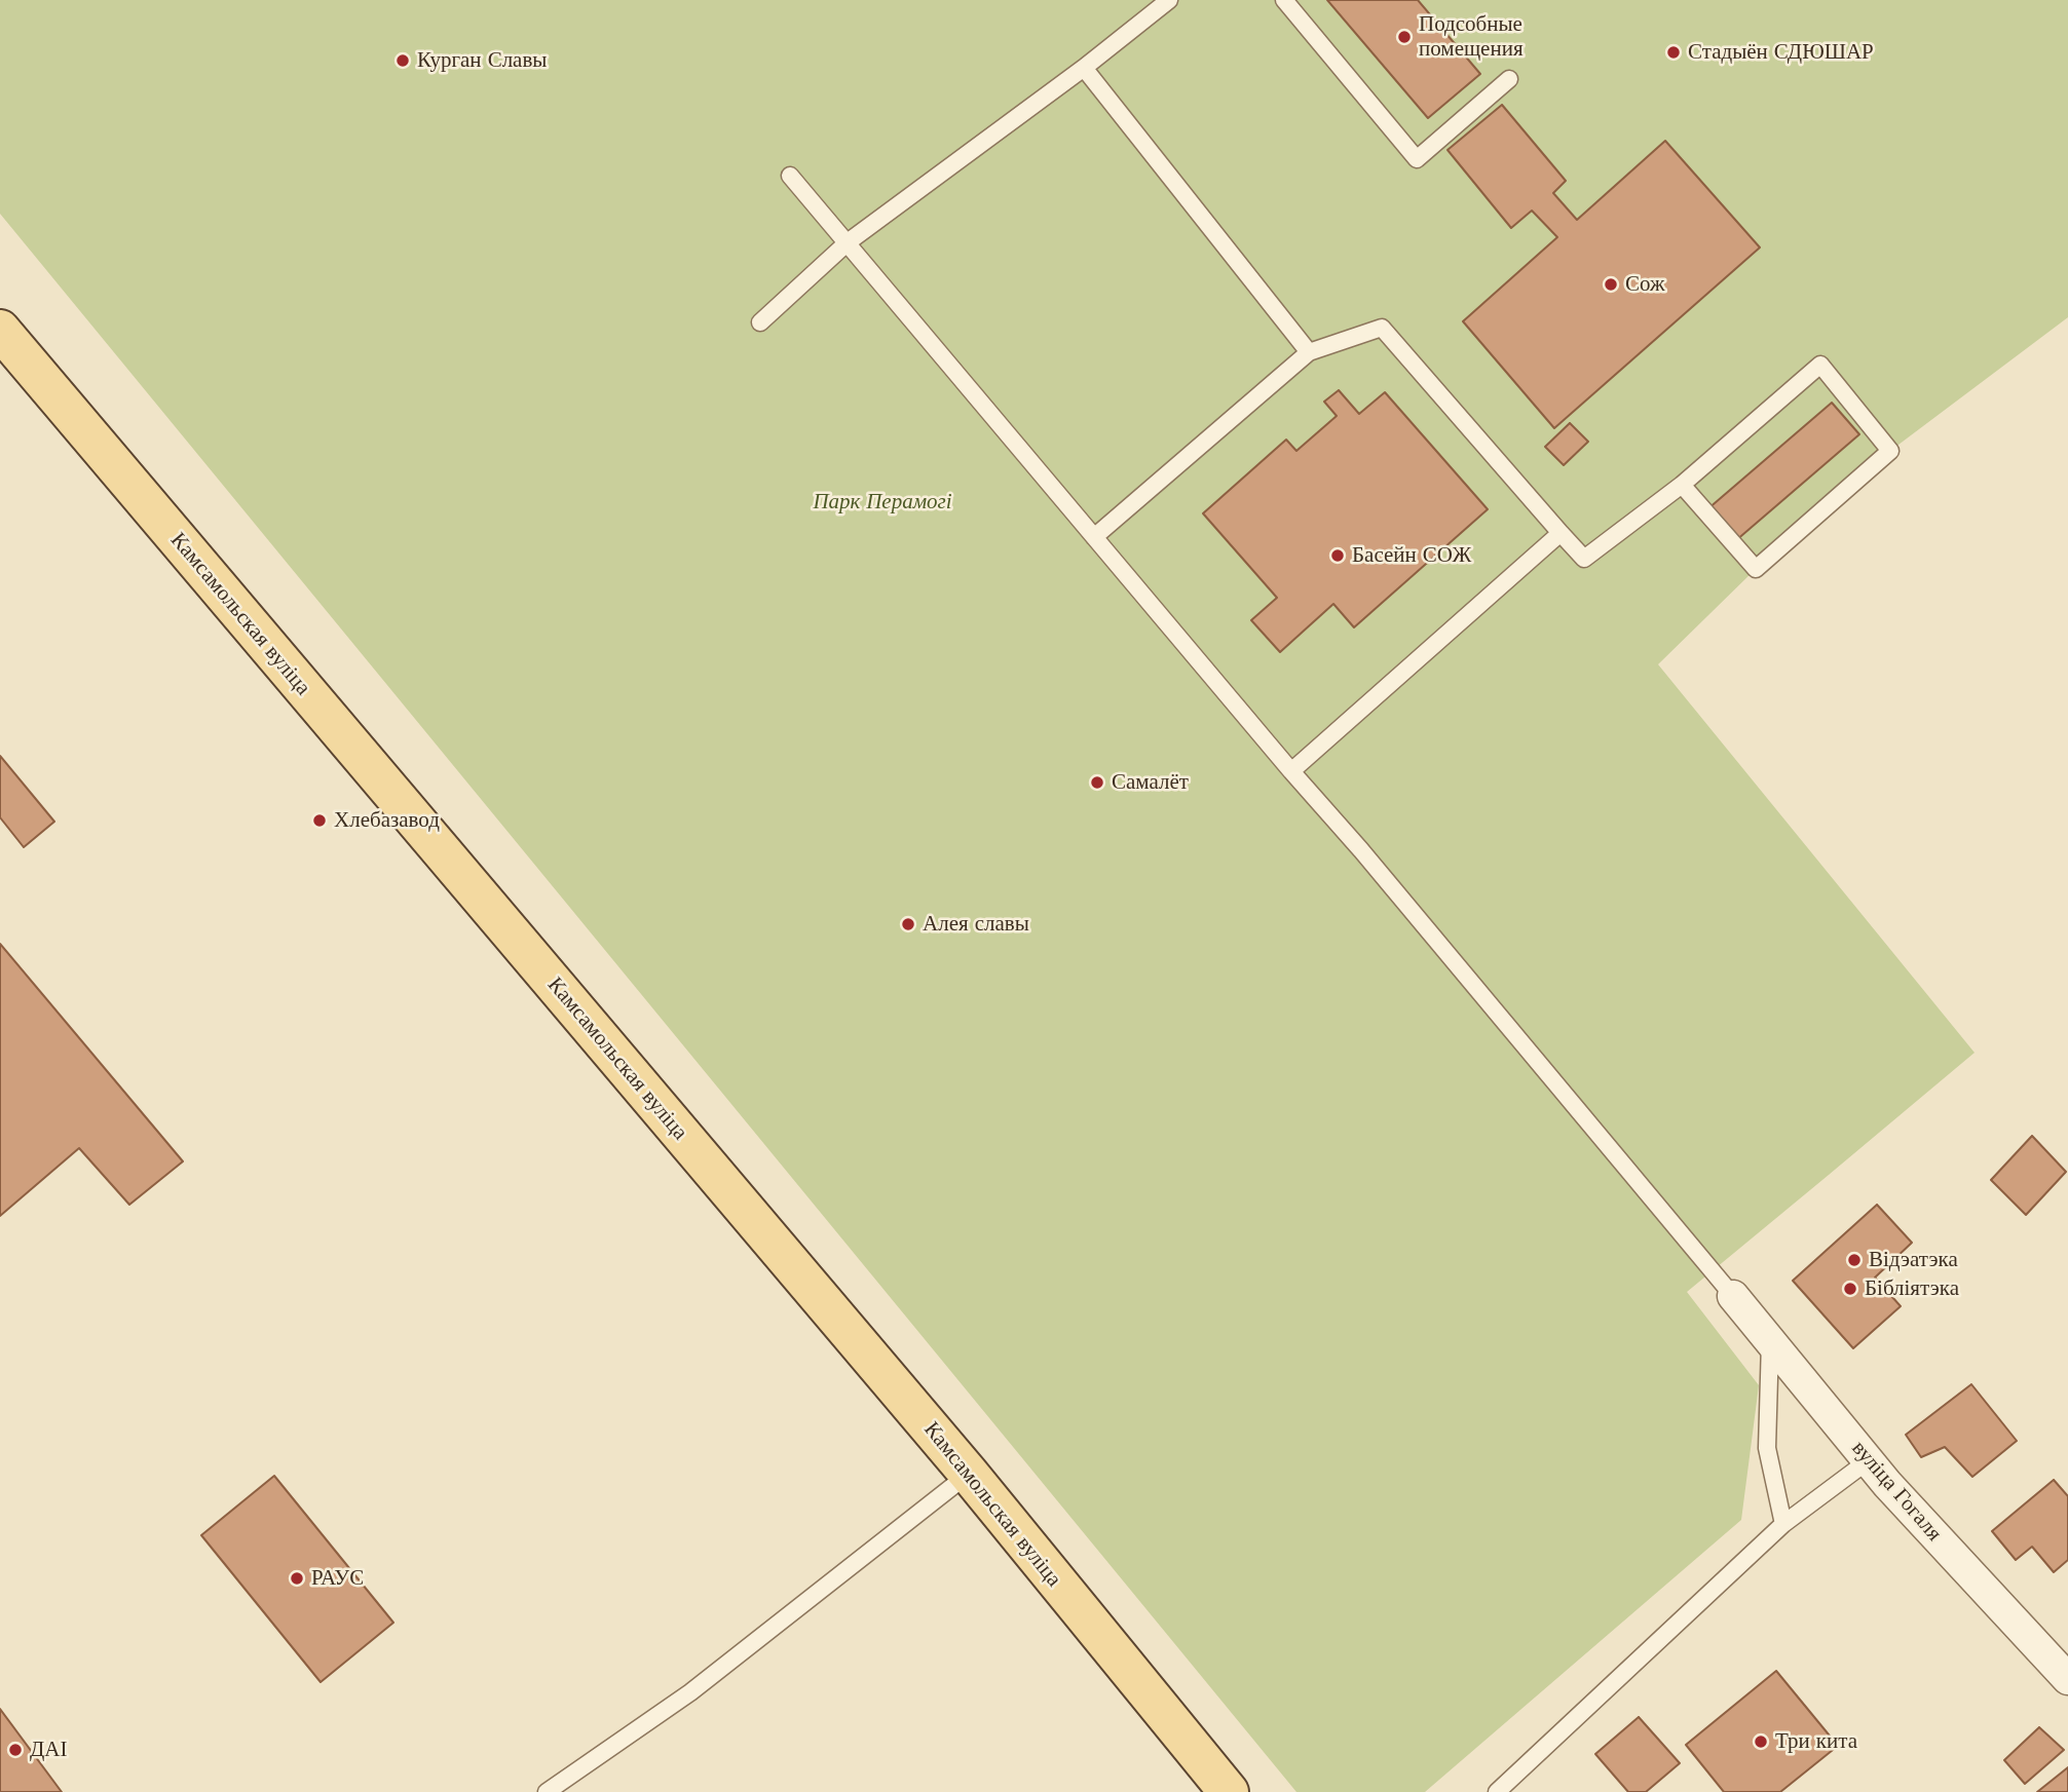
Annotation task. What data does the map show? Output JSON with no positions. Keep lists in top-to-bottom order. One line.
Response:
{"streets":{"main road":["Камсамольская вуліца"],"street":["вуліца Гогаля"]},"parks":["Парк Перамогі"],"places":["Подсобные помещения","Стадыён СДЮШАР","Курган Славы","Сож","Басейн СОЖ","Самалёт","Хлебазавод","Алея славы","Відэатэка","Бібліятэка","РАУС","Три кита","ДАІ"]}
